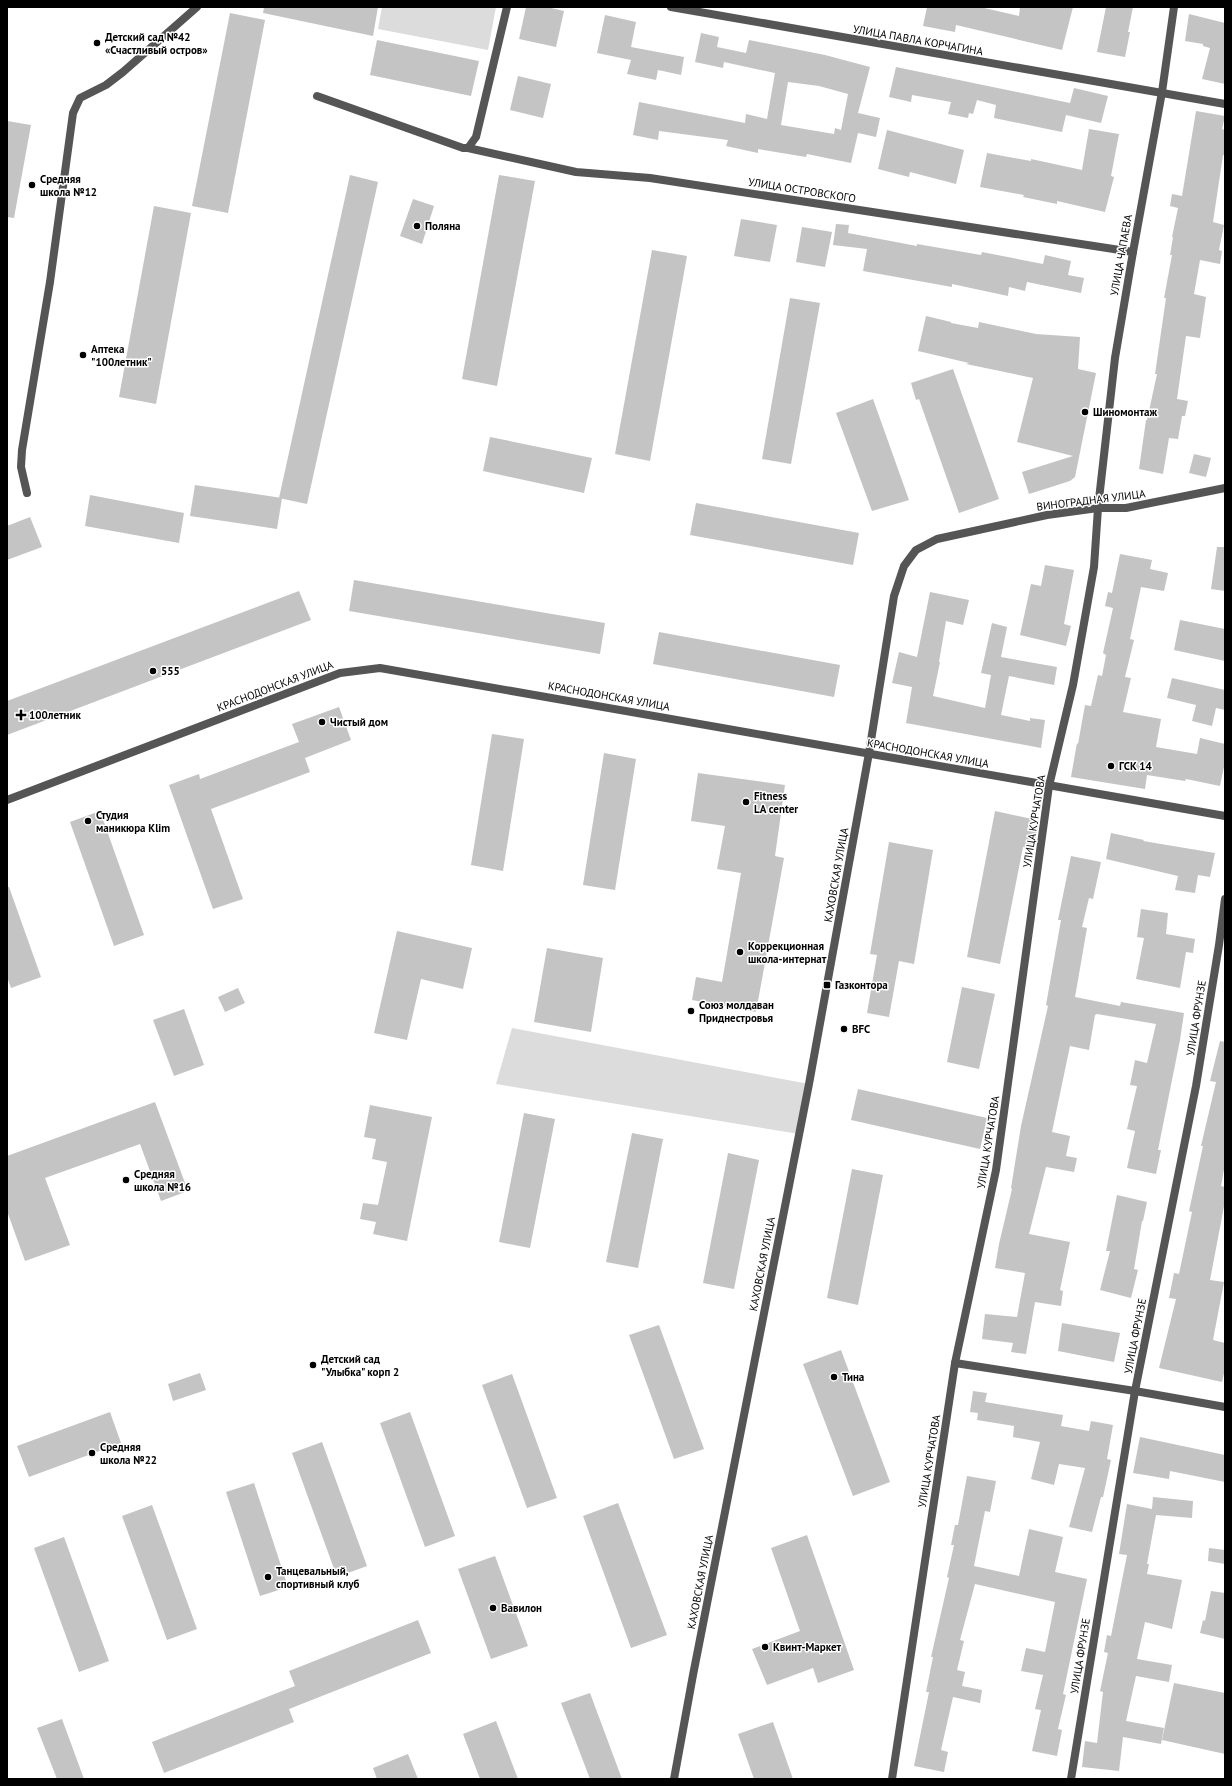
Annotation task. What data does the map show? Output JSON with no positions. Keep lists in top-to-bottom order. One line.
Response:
{"streets":{"street":["УЛИЦА ПАВЛА КОРЧАГИНА","УЛИЦА ОСТРОВСКОГО","УЛИЦА ЧАПАЕВА","ВИНОГРАДНАЯ УЛИЦА","КРАСНОДОНСКАЯ УЛИЦА","УЛИЦА КУРЧАТОВА","КАХОВСКАЯ УЛИЦА","УЛИЦА ФРУНЗЕ"]},"crossings":[["УЛИЦА ПАВЛА КОРЧАГИНА","УЛИЦА ЧАПАЕВА"],["УЛИЦА ОСТРОВСКОГО","УЛИЦА ЧАПАЕВА"],["УЛИЦА ЧАПАЕВА","ВИНОГРАДНАЯ УЛИЦА"],["УЛИЦА ЧАПАЕВА","УЛИЦА КУРЧАТОВА"],["ВИНОГРАДНАЯ УЛИЦА","КРАСНОДОНСКАЯ УЛИЦА"],["ВИНОГРАДНАЯ УЛИЦА","УЛИЦА КУРЧАТОВА"],["ВИНОГРАДНАЯ УЛИЦА","КАХОВСКАЯ УЛИЦА"],["КРАСНОДОНСКАЯ УЛИЦА","УЛИЦА КУРЧАТОВА"],["КРАСНОДОНСКАЯ УЛИЦА","КАХОВСКАЯ УЛИЦА"]],"places":{"other":["Детский сад №42 «Счастливый остров»","Средняя школа №12","Поляна","Аптека \"100летник\"","Шиномонтаж","555","Чистый дом","ГСК 14","Fitness LA center","Студия маникюра Klim","Коррекционная школа-интернат","Союз молдаван Приднестровья","BFC","Средняя школа №16","Детский сад \"Улыбка\" корп 2","Тина","Средняя школа №22","Танцевальный, спортивный клуб","Вавилон","Квинт-Маркет"],"health":["100летник"],"transit":["Газконтора"]}}
